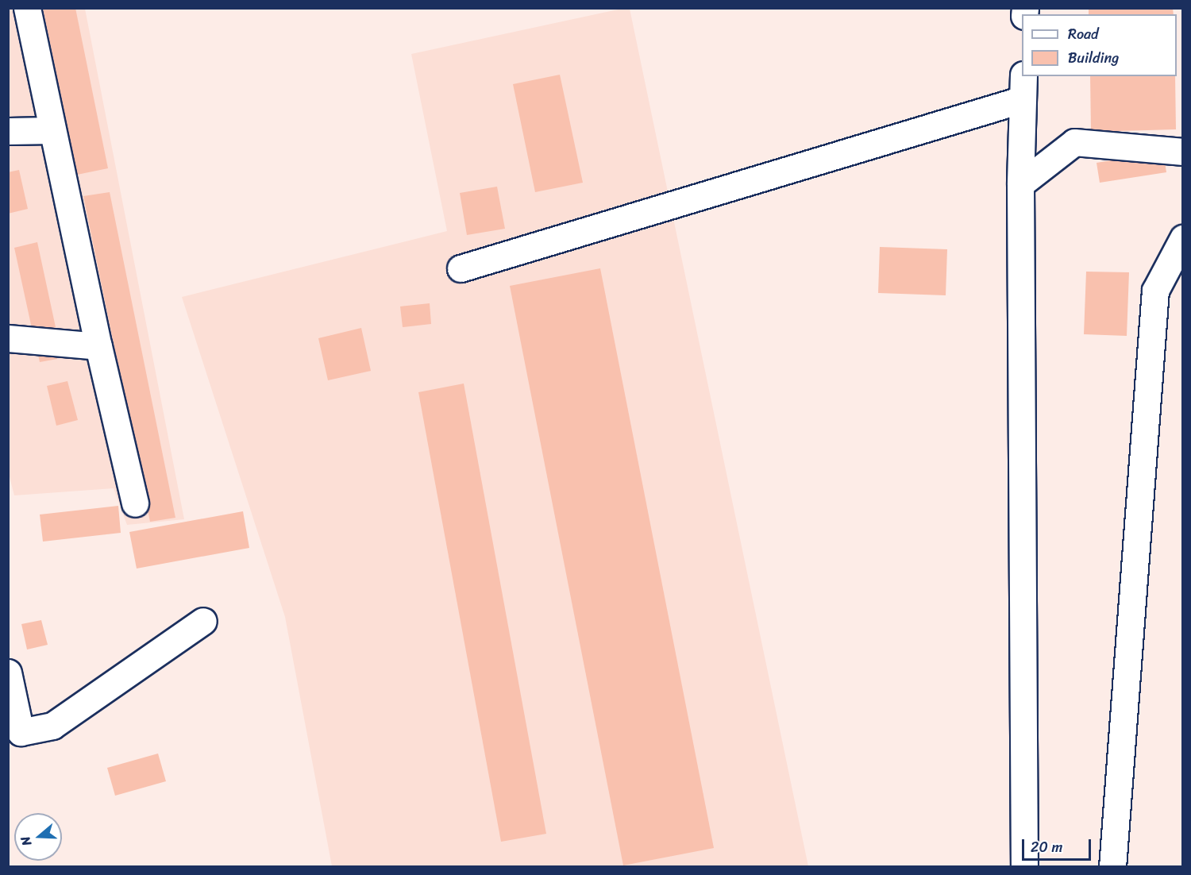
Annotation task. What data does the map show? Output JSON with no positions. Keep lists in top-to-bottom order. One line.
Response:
{"legend":["Road","Building"],"scale_bar":"20 m","north":"left"}
